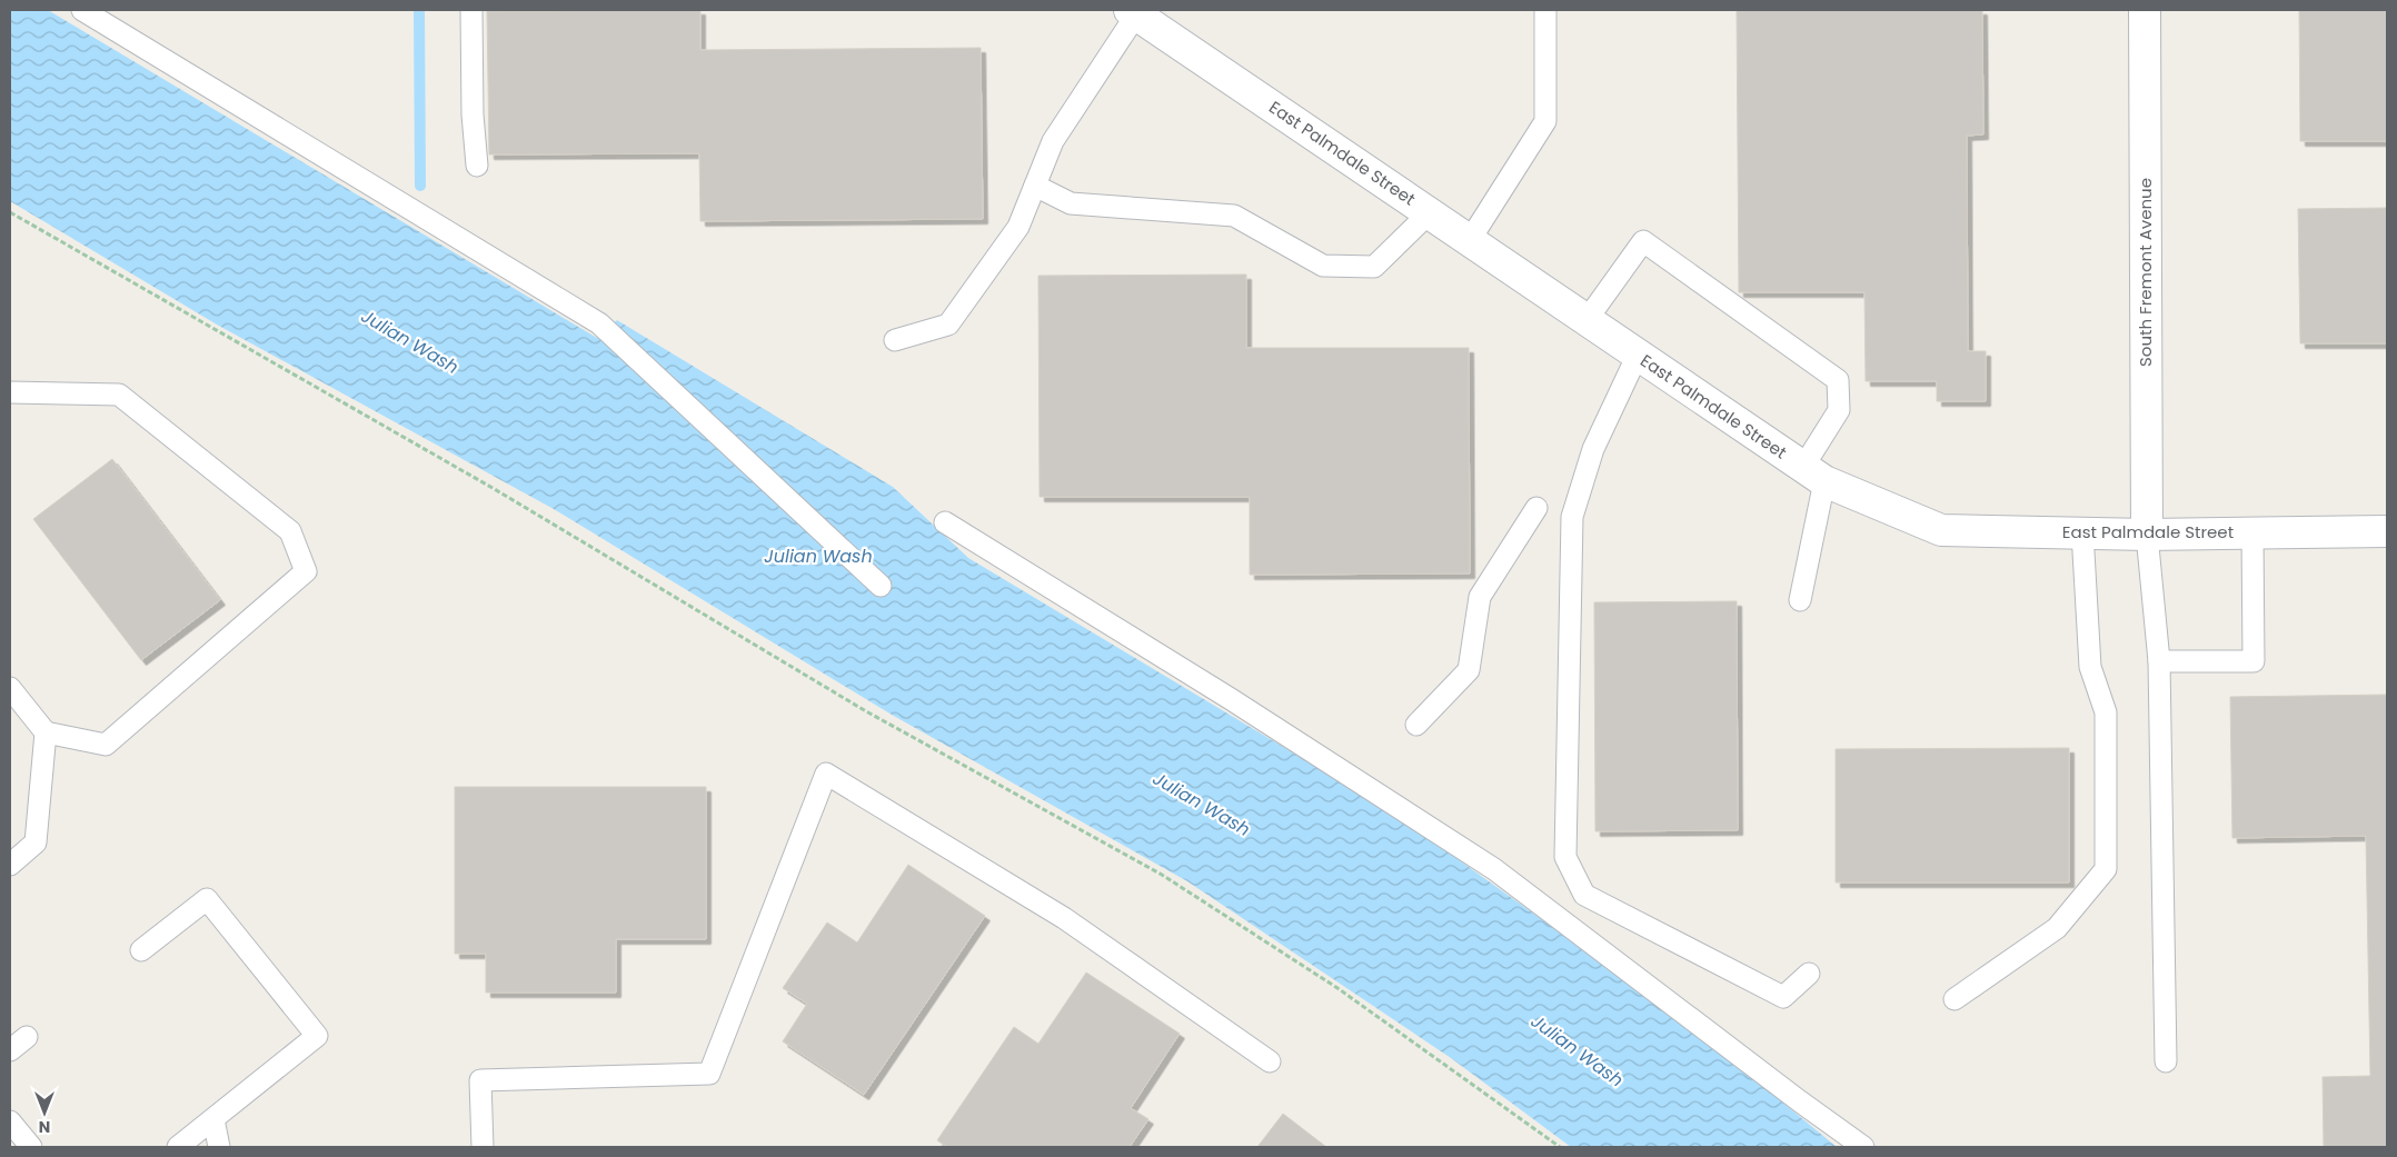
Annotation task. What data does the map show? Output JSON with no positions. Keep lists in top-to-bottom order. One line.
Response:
{"streets":{"street":["East Palmdale Street","South Fremont Avenue"]},"crossings":[["East Palmdale Street","South Fremont Avenue"]],"water":["Julian Wash"],"north":"bottom"}
